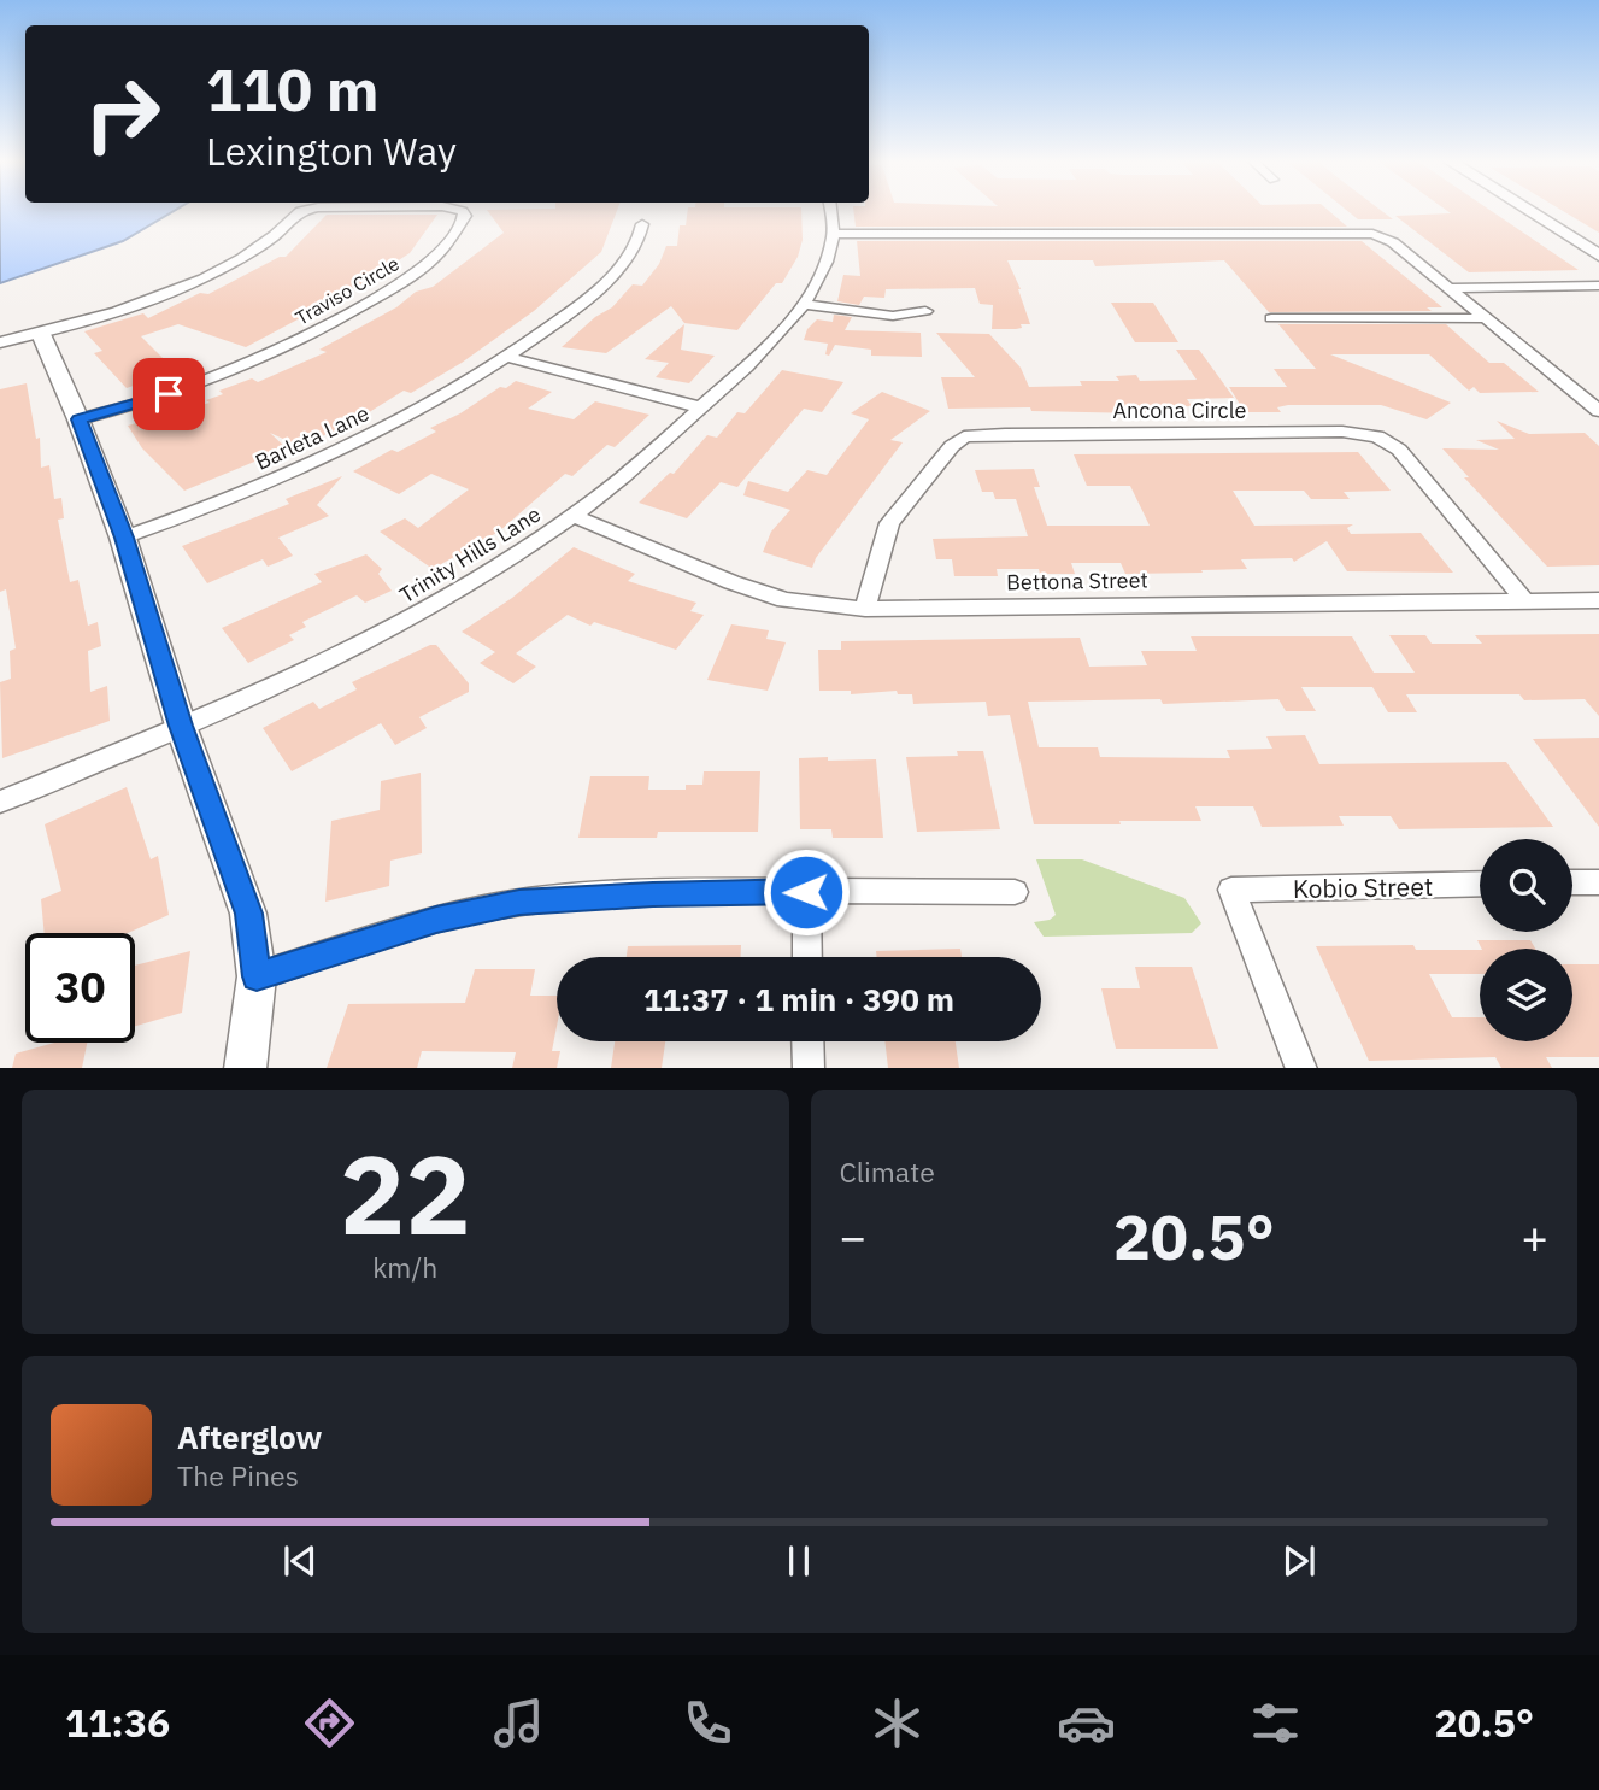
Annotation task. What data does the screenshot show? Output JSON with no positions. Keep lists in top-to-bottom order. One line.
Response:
{"streets":{"street":["Traviso Circle","Ancona Circle","Barleta Lane","Trinity Hills Lane","Bettona Street","Kobio Street"]},"crossings":[["Ancona Circle","Bettona Street"],["Trinity Hills Lane","Bettona Street"]],"page":{"turn":["110 m","Lexington Way"],"limit":"30","trip":"11:37 · 1 min · 390 m","tile":[["22","km/h"],"Climate"],"heat":["−","20.5°","+"],"song":["Afterglow","The Pines"],"tabs":["11:36","20.5°"]}}
